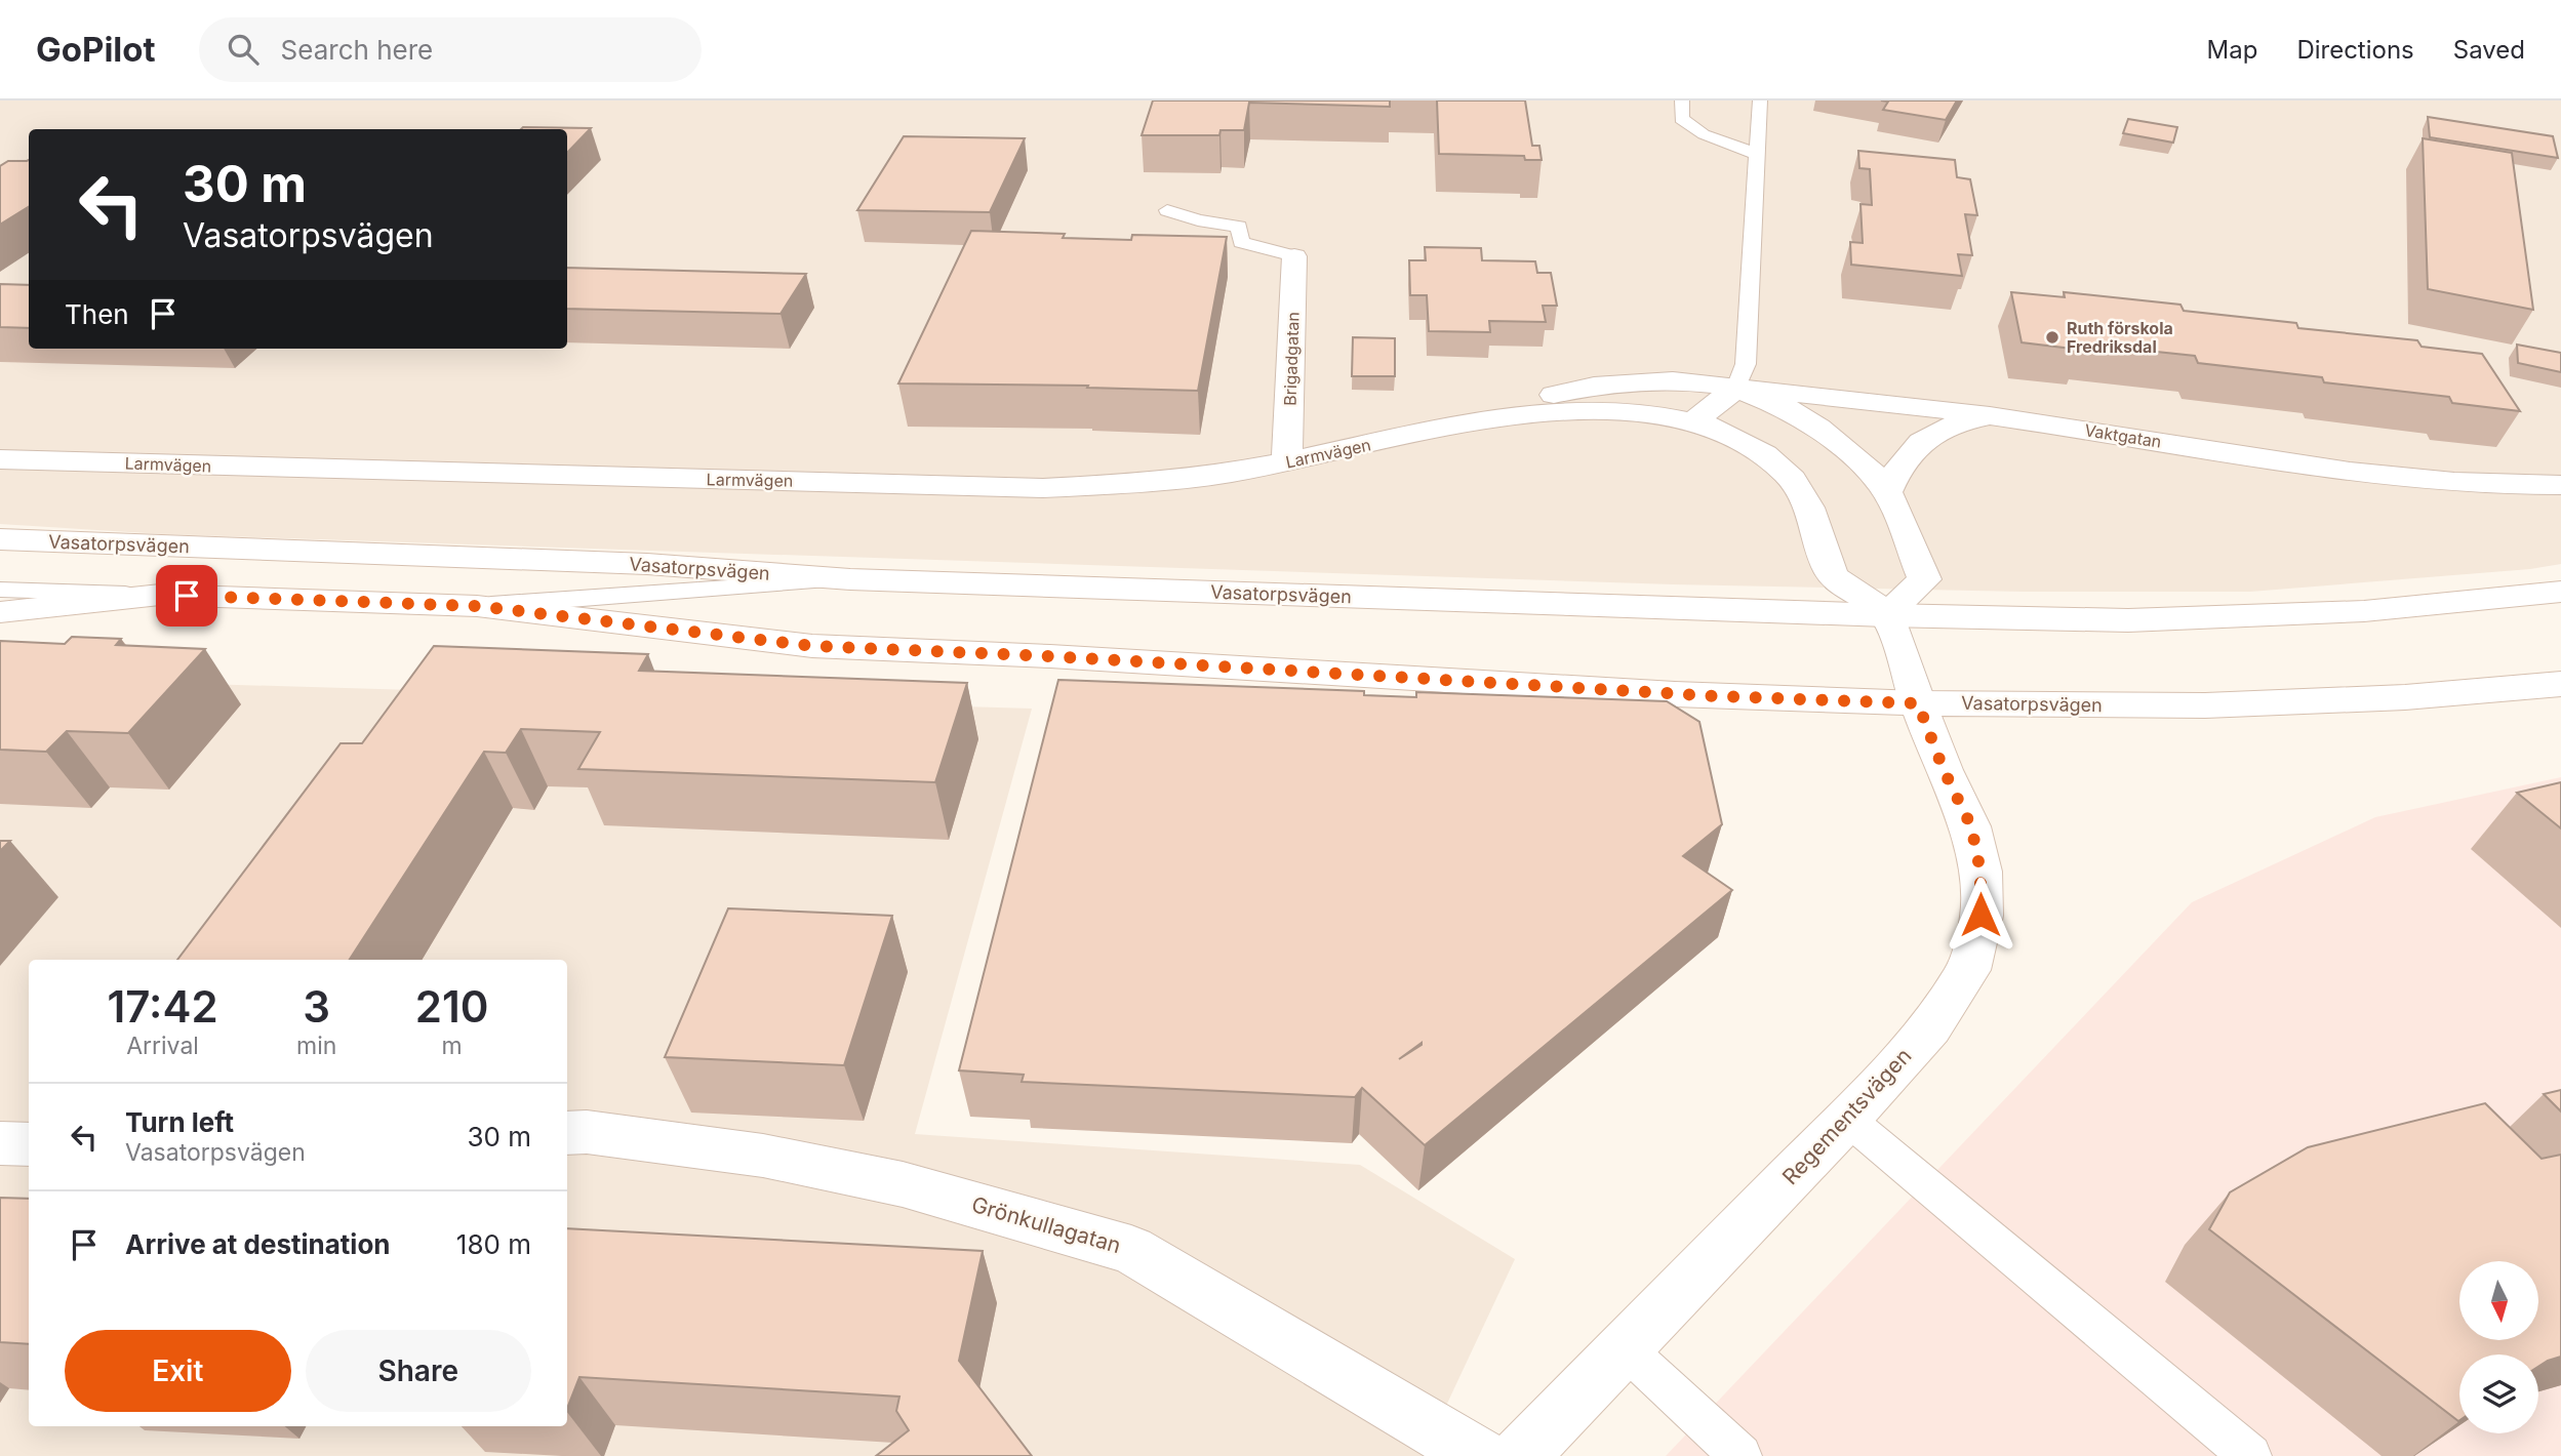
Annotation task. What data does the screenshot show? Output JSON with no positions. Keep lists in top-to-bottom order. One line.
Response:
{"streets":{"street":["Brigadgatan","Vaktgatan","Larmvägen","Vasatorpsvägen","Regementsvägen","Grönkullagatan"]},"crossings":[["Brigadgatan","Larmvägen"],["Vaktgatan","Larmvägen"],["Larmvägen","Vasatorpsvägen"],["Vasatorpsvägen","Regementsvägen"]],"places":["Ruth förskola Fredriksdal"],"north":"bottom","page":{"header":"GoPilot","search":"Search here","nav":["Map","Directions","Saved"],"turn":["30 m","Vasatorpsvägen"],"then":"Then","eta":["17:42","Arrival","3","min","210","m"],"list":[{"name":"Turn left","note":"Vasatorpsvägen","value":"30 m"},{"name":"Arrive at destination","value":"180 m"}],"buttons":["Exit","Share"]}}
